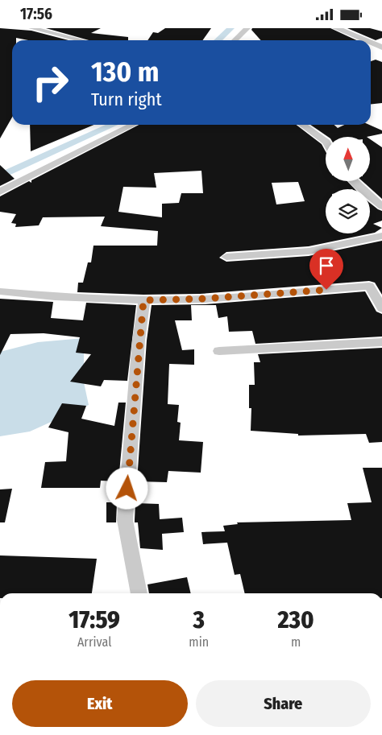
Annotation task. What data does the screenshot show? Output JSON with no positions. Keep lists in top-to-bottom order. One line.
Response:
{"north":"top","page":{"status":"17:56","turn":["130 m","Turn right"],"eta":["17:59","Arrival","3","min","230","m"],"buttons":["Exit","Share"]}}
